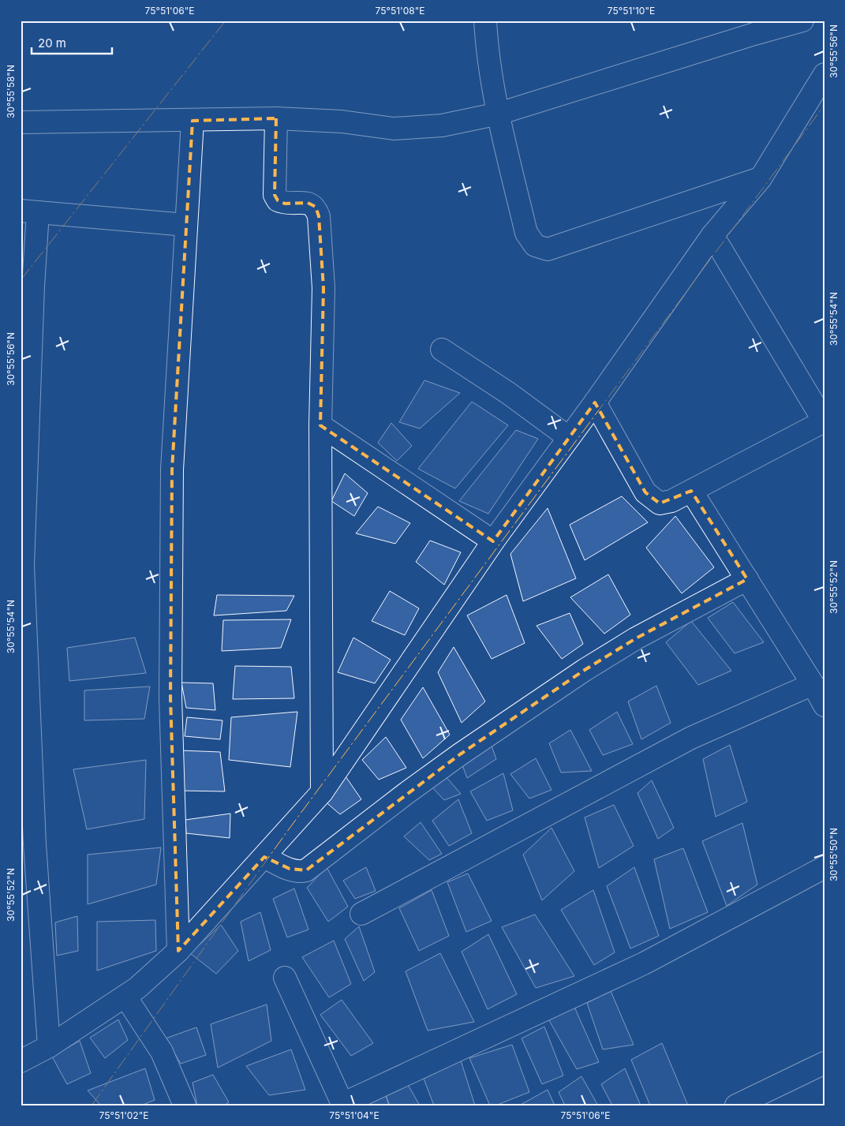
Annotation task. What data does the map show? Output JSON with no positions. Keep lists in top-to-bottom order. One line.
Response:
{"scale_bar":"20 m","coordinates":["75°51'06\"E","75°51'08\"E","75°51'10\"E","30°55'56\"N","30°55'58\"N","30°55'54\"N","30°55'52\"N","30°55'50\"N","75°51'02\"E","75°51'04\"E"]}
